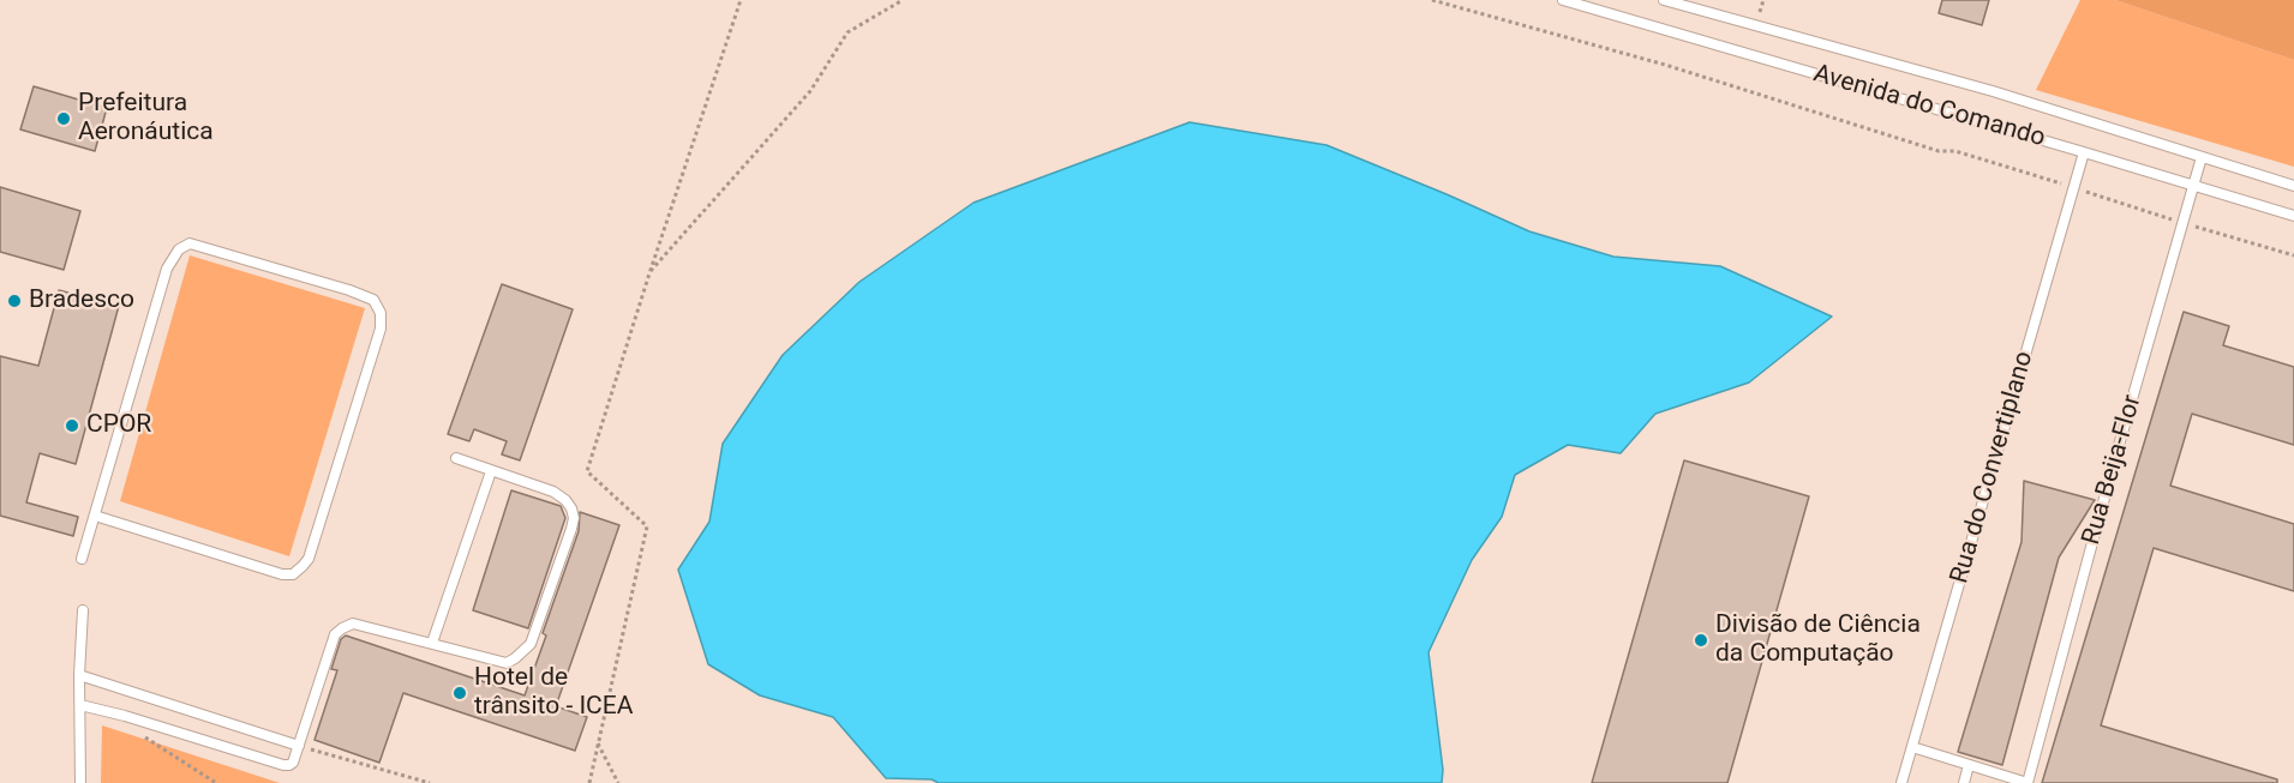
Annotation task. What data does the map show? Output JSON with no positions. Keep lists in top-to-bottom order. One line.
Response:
{"streets":{"lane":["Avenida do Comando","Rua do Convertiplano","Rua Beija-Flor"]},"crossings":[["Avenida do Comando","Rua do Convertiplano"],["Avenida do Comando","Rua Beija-Flor"]],"places":["Prefeitura Aeronáutica","Bradesco","CPOR","Divisão de Ciência da Computação","Hotel de trânsito - ICEA"]}
